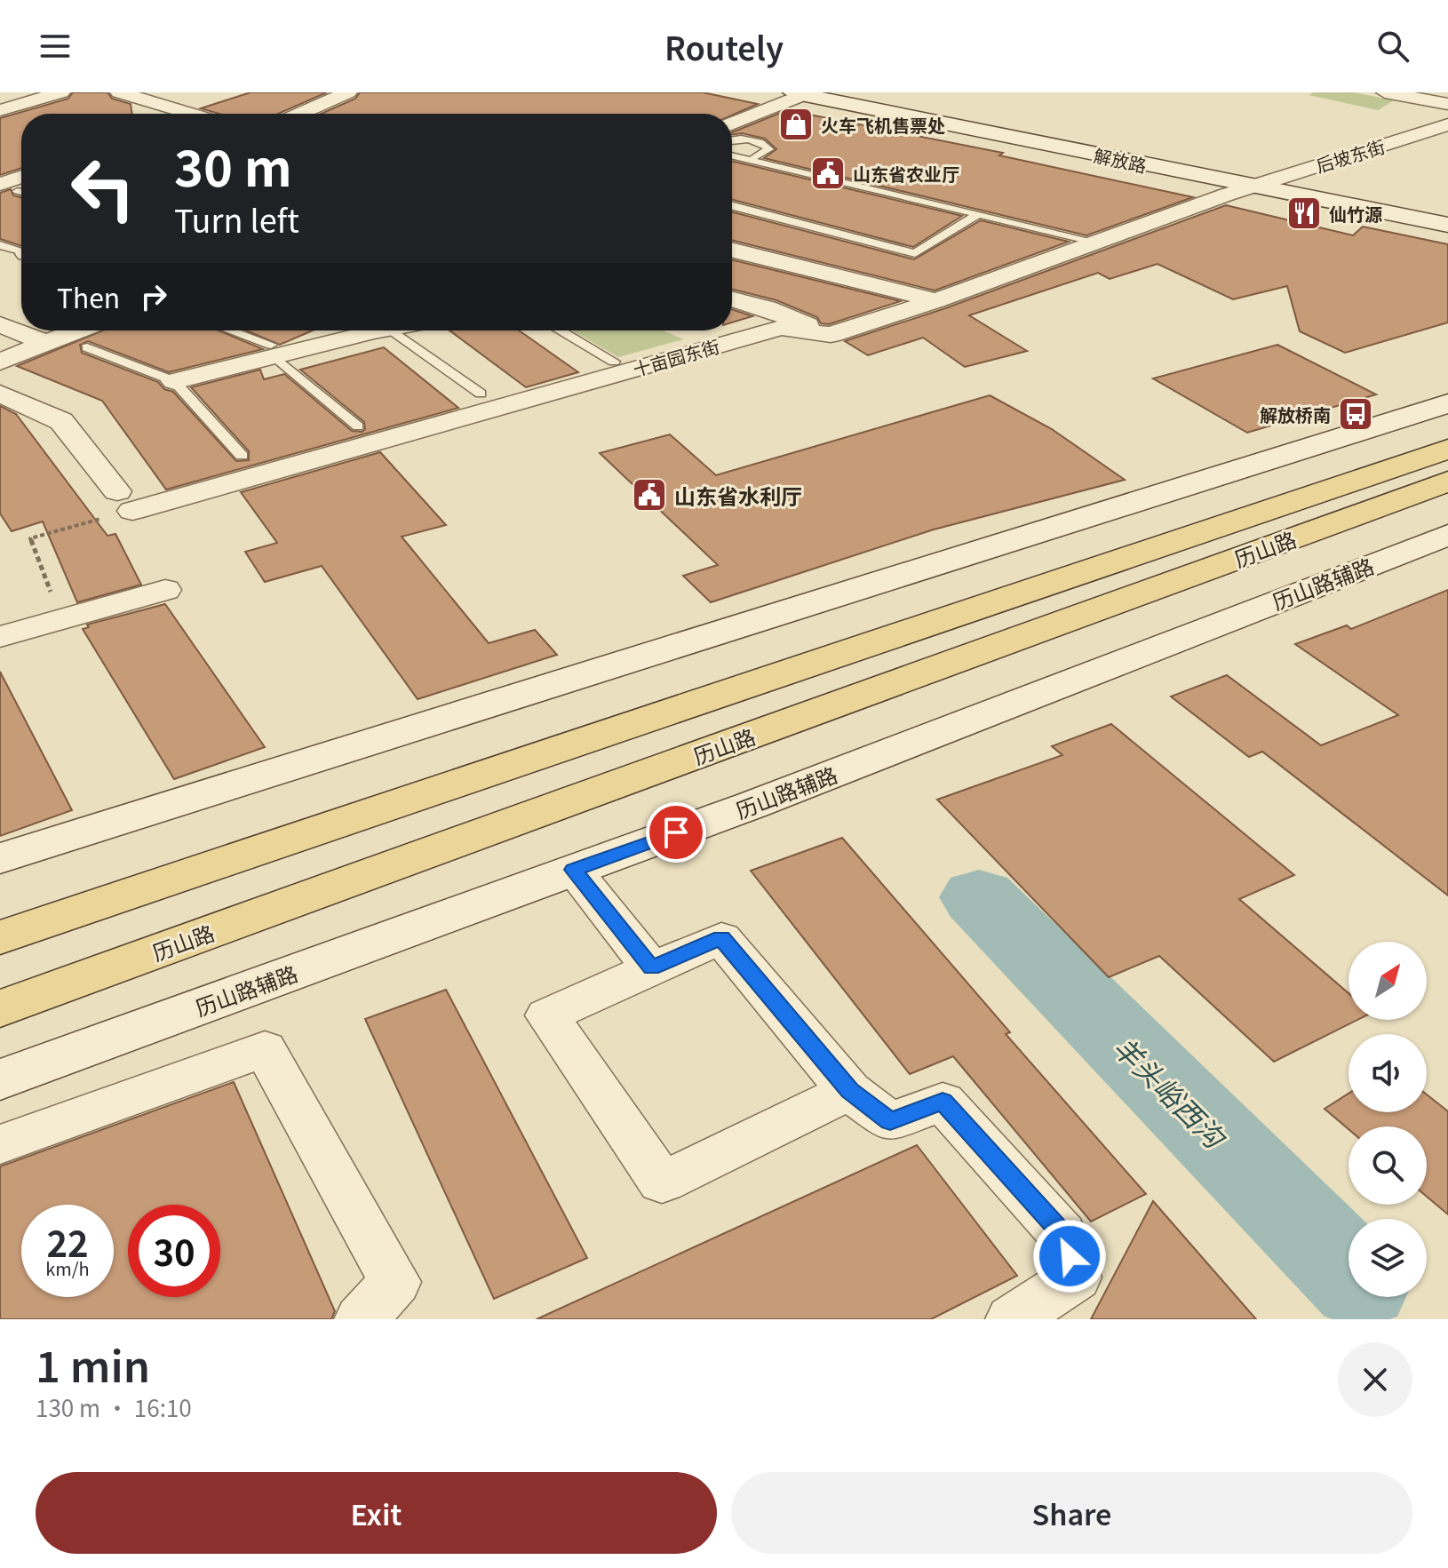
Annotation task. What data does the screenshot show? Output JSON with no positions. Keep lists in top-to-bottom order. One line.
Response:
{"streets":{"main road":["历山路"],"street":["后坡东街","解放路","十亩园东街","历山路辅路"]},"crossings":[["后坡东街","解放路"],["后坡东街","十亩园东街"],["解放路","十亩园东街"]],"water":["羊头峪西沟"],"places":{"shop":["火车飞机售票处"],"public building":["山东省农业厅","山东省水利厅"],"restaurant":["仙竹源"],"bus stop":["解放桥南"]},"north":"top right","page":{"header":"Routely","turn":["30 m","Turn left"],"then":"Then","speed":"22 km/h","limit":"30","heading":["1 min","130 m · 16:10"],"buttons":["Exit","Share"]}}
